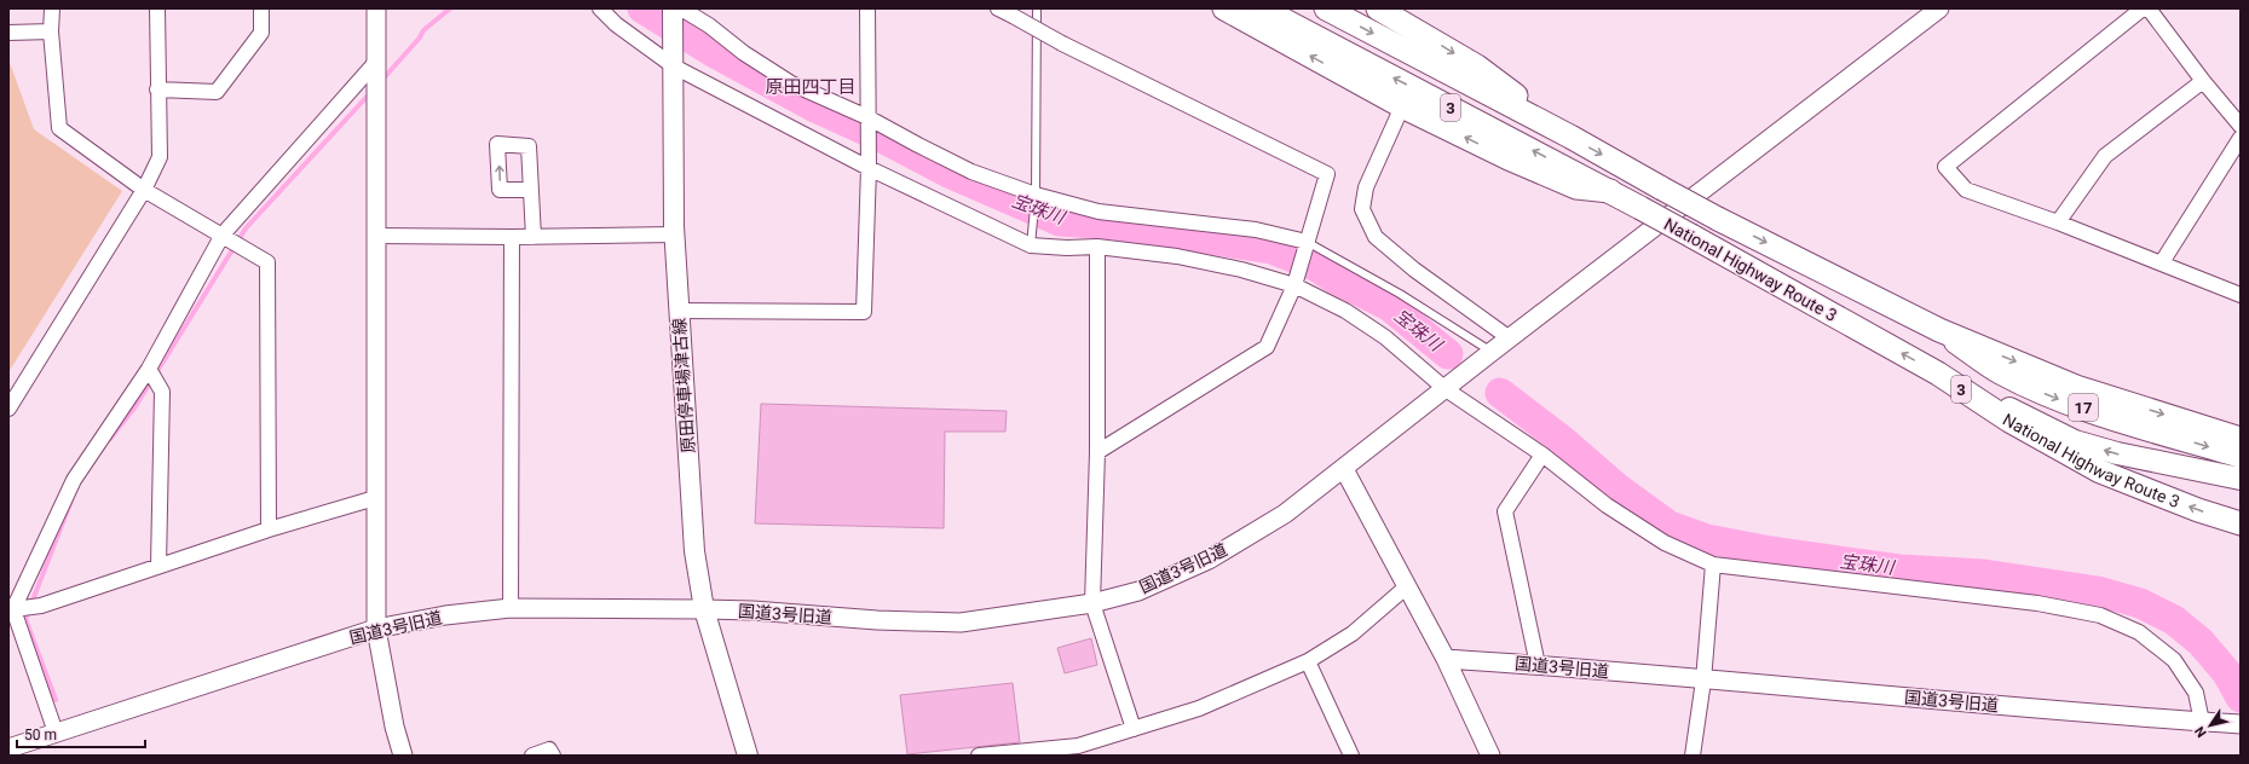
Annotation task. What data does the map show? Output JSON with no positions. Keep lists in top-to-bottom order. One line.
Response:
{"streets":{"highway":["3","National Highway Route 3"],"main road":["原田停車場津古線","17"],"street":["国道3号旧道"]},"crossings":[["National Highway Route 3","17"],["原田停車場津古線","国道3号旧道"]],"districts":["原田四丁目"],"water":["宝珠川"],"scale_bar":"50 m","north":"bottom left"}
